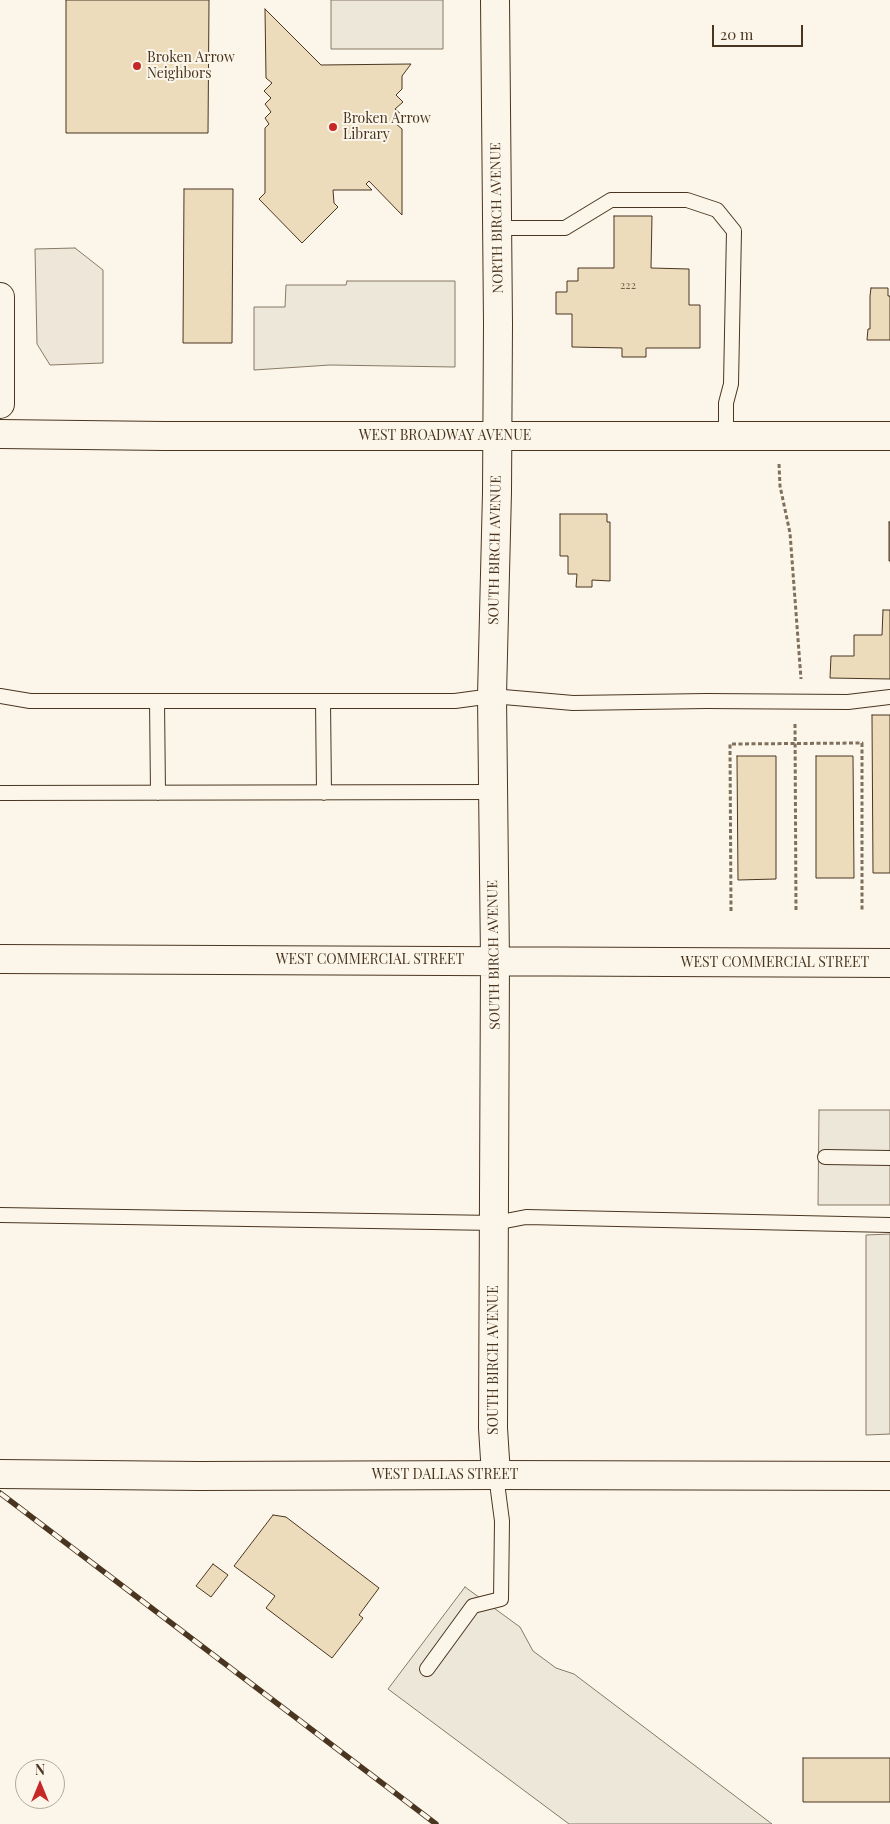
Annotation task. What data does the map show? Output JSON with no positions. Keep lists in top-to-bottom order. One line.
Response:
{"streets":{"street":["NORTH BIRCH AVENUE","WEST BROADWAY AVENUE","SOUTH BIRCH AVENUE","WEST COMMERCIAL STREET","WEST DALLAS STREET"]},"crossings":[["NORTH BIRCH AVENUE","WEST BROADWAY AVENUE"],["NORTH BIRCH AVENUE","SOUTH BIRCH AVENUE"],["WEST BROADWAY AVENUE","SOUTH BIRCH AVENUE"],["SOUTH BIRCH AVENUE","WEST COMMERCIAL STREET"],["SOUTH BIRCH AVENUE","WEST DALLAS STREET"]],"places":["Broken Arrow Neighbors","Broken Arrow Library"],"house_numbers":["222"],"scale_bar":"20 m","north":"top"}
